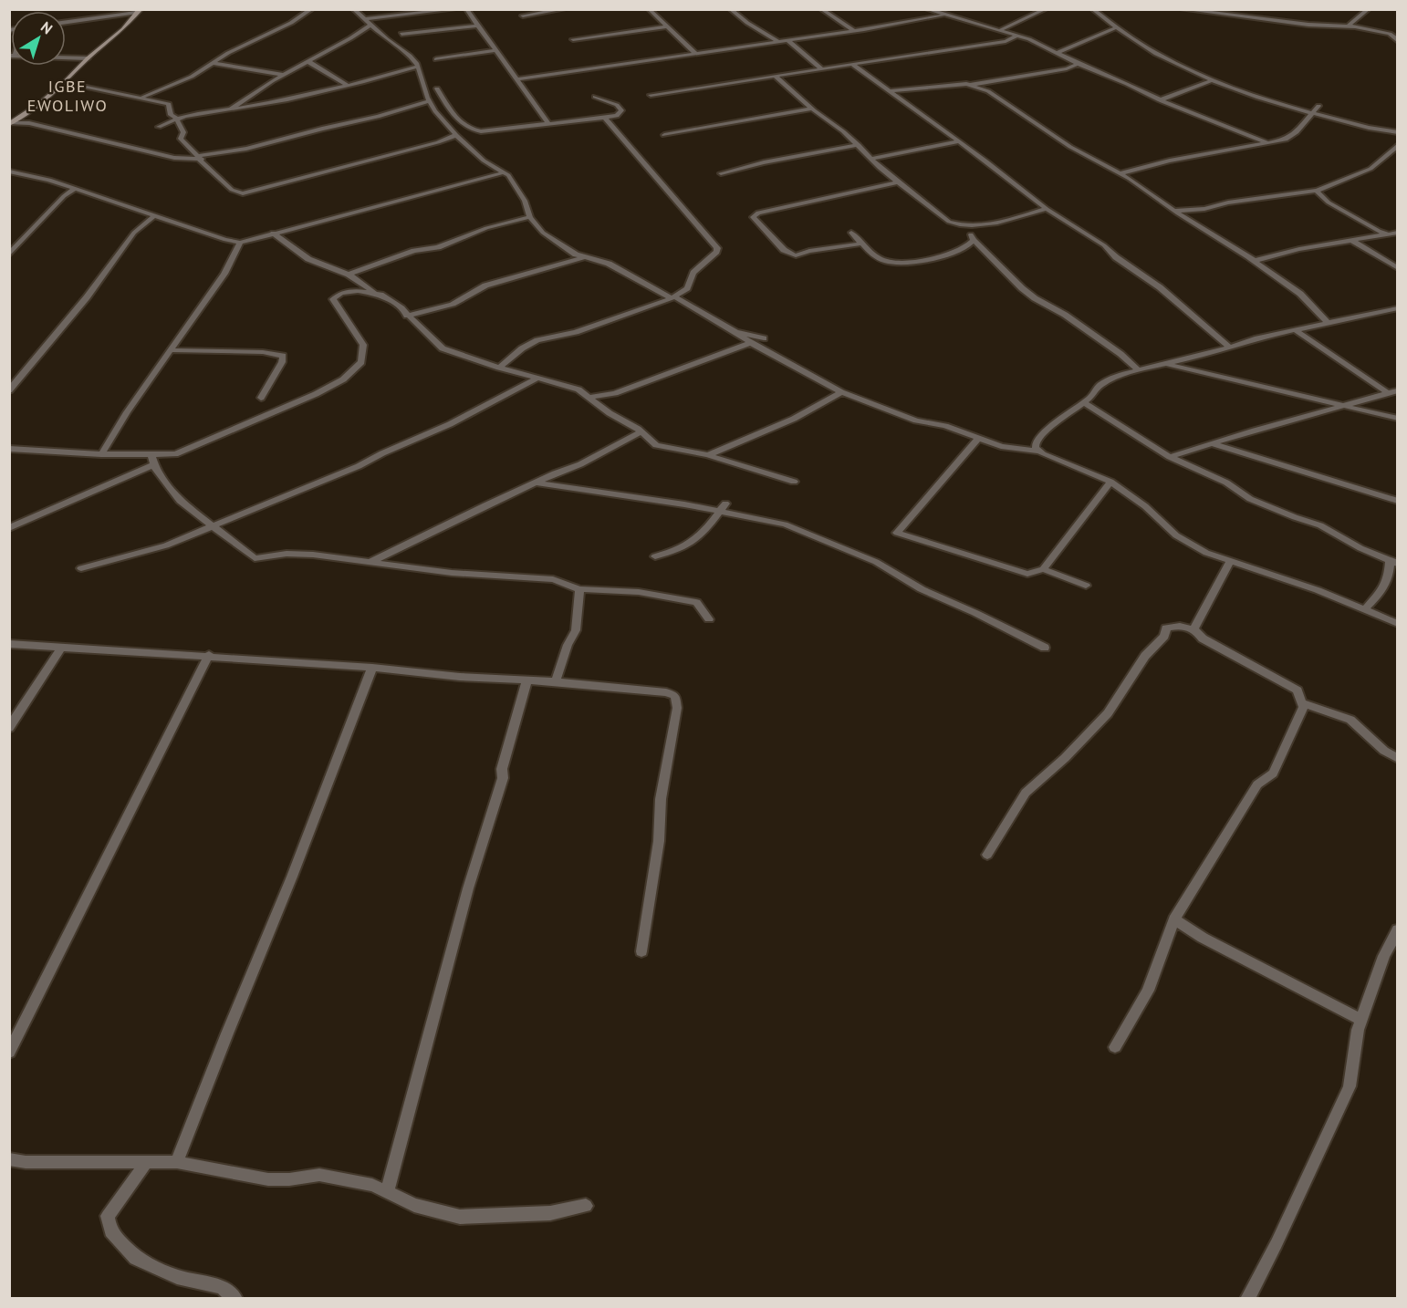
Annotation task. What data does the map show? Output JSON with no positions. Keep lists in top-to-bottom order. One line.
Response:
{"districts":["IGBE EWOLIWO"],"north":"top right"}
